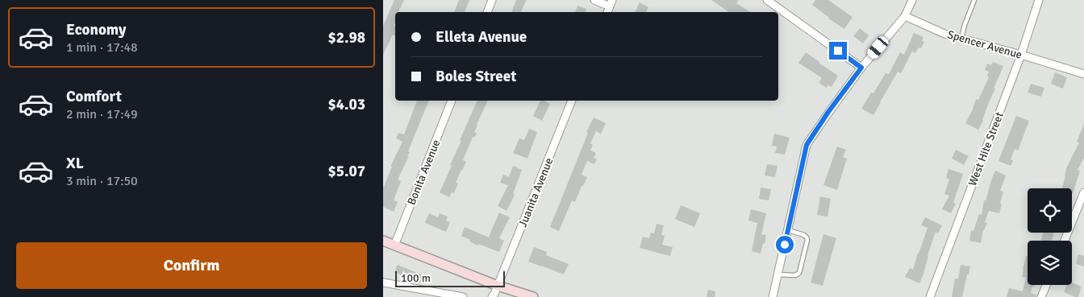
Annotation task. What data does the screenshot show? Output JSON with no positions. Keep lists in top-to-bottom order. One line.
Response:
{"streets":{"street":["Spencer Avenue","West Hite Street","Bonita Avenue","Juanita Avenue"]},"crossings":[["Spencer Avenue","West Hite Street"]],"scale_bar":"100 m","page":{"list":[{"name":"Economy","note":"1 min · 17:48","value":"$2.98"},{"name":"Comfort","note":"2 min · 17:49","value":"$4.03"},{"name":"XL","note":"3 min · 17:50","value":"$5.07"}],"banner":["Elleta Avenue","Boles Street"],"buttons":"Confirm","scale":"100 m"}}
